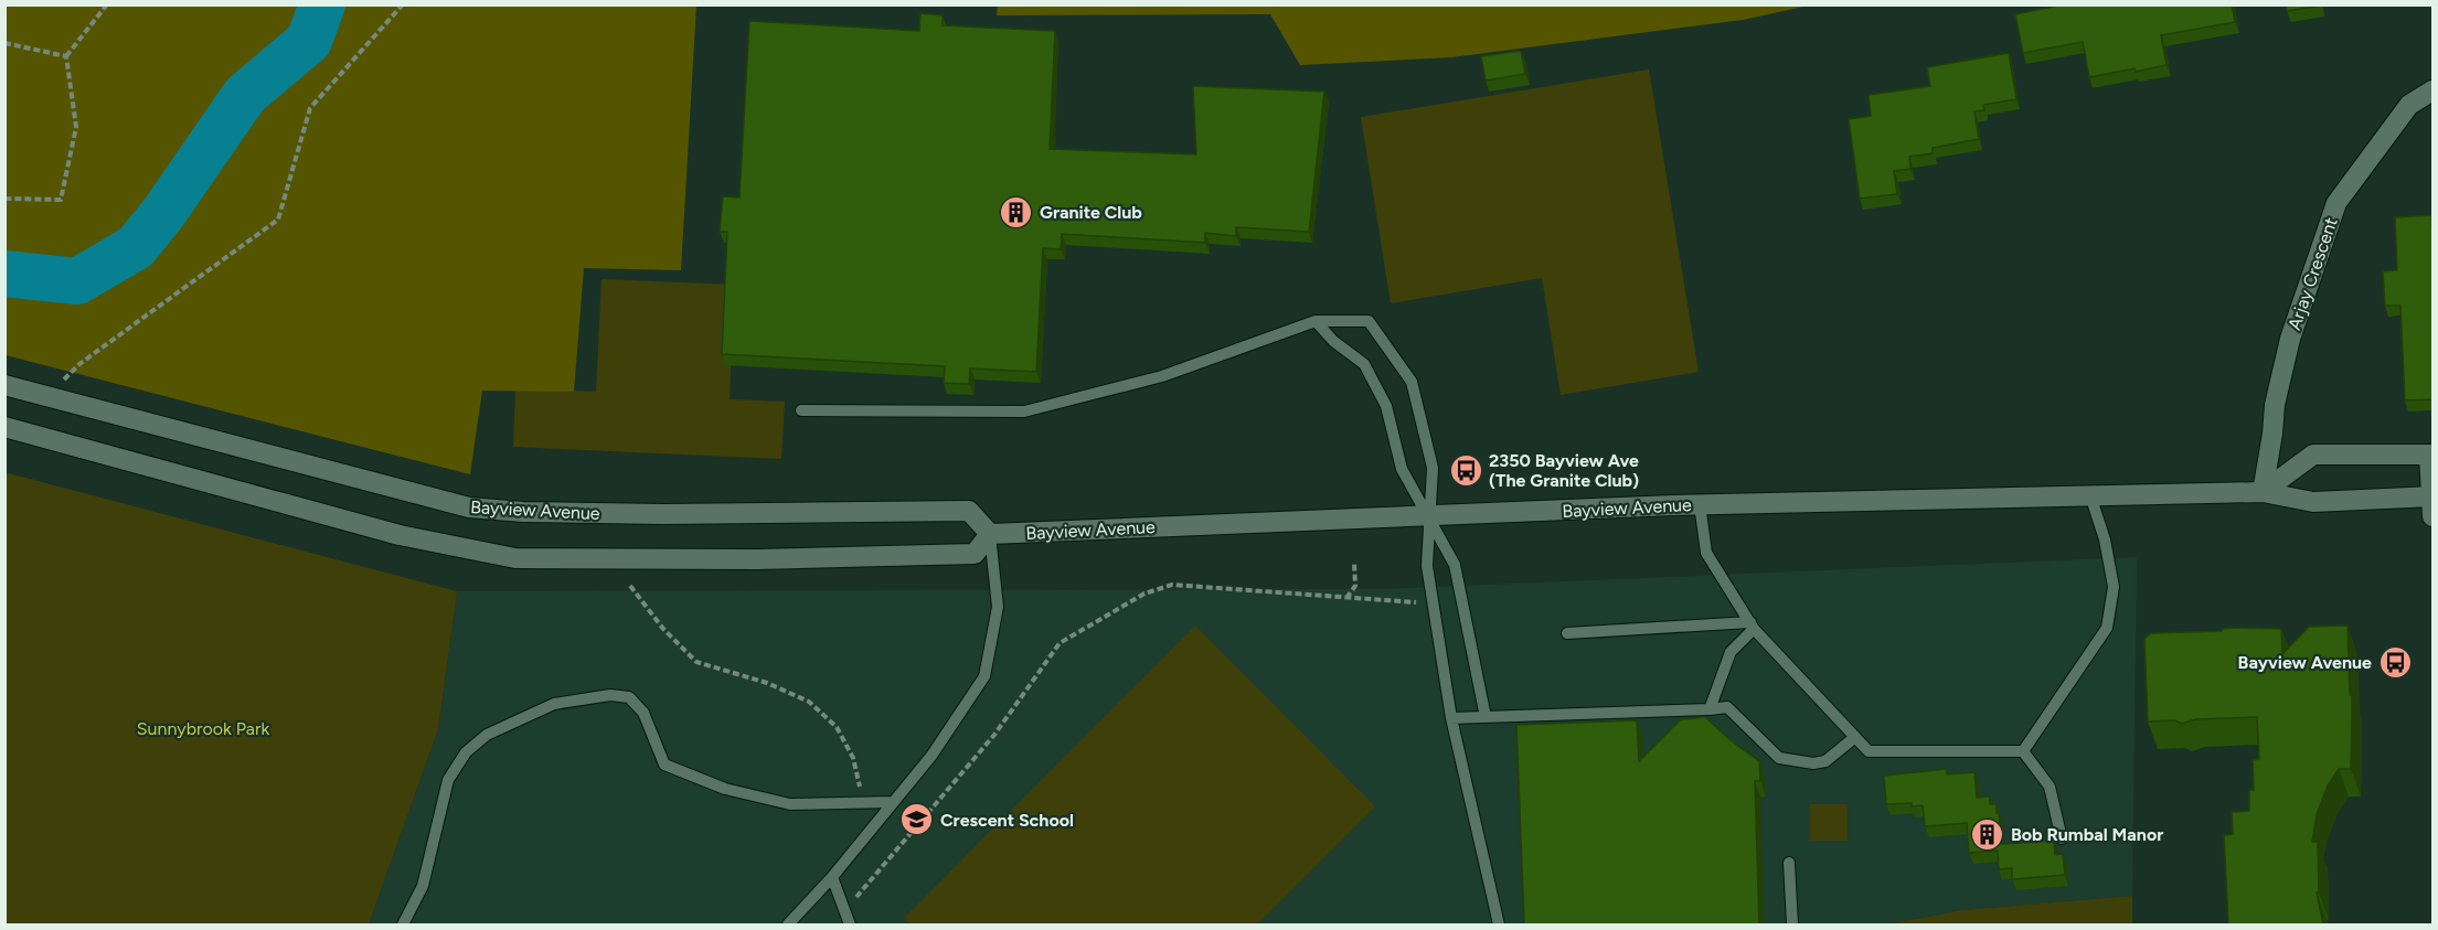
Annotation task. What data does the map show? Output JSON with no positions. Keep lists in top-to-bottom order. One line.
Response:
{"streets":{"main road":["Arjay Crescent","Bayview Avenue"]},"crossings":[["Arjay Crescent","Bayview Avenue"]],"parks":["Sunnybrook Park"],"places":{"building":["Granite Club","Bob Rumbal Manor"],"bus stop":["2350 Bayview Ave (The Granite Club)","Bayview Avenue"],"school or university":["Crescent School"]}}
